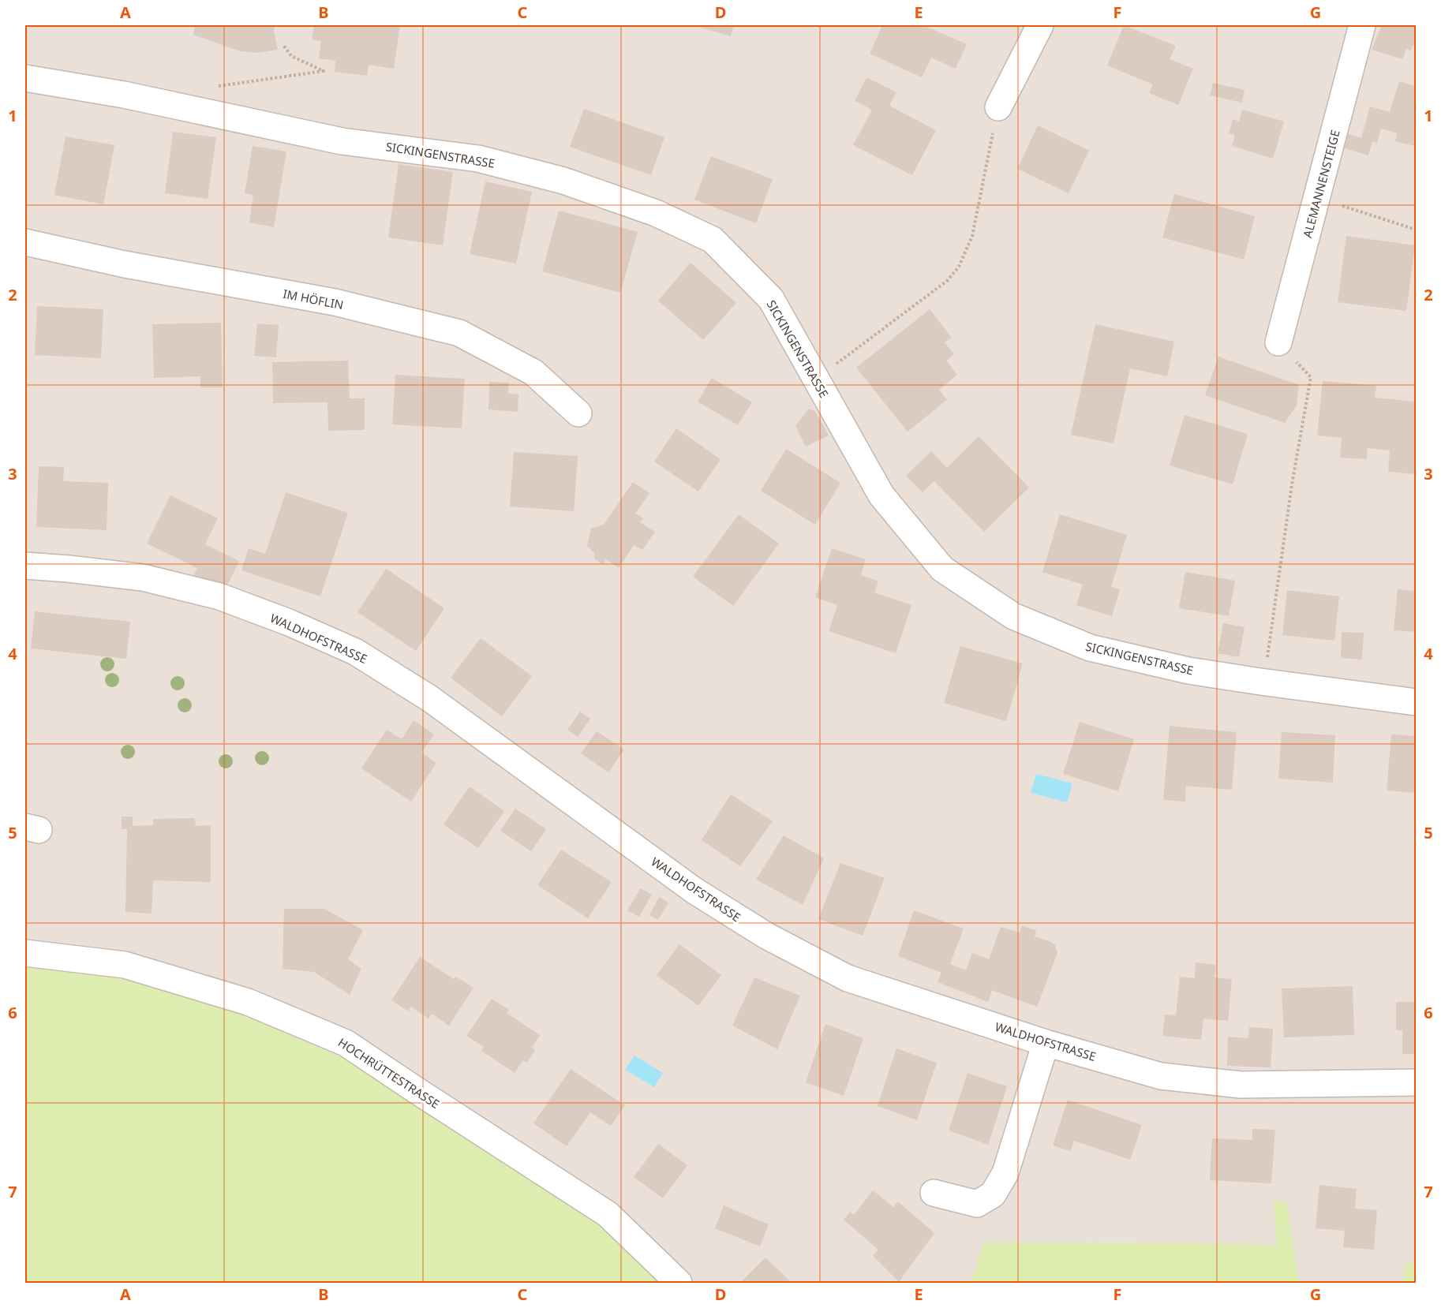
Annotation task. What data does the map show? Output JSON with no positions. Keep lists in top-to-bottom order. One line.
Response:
{"streets":{"street":["SICKINGENSTRASSE","ALEMANNENSTEIGE","IM HÖFLIN","WALDHOFSTRASSE","HOCHRÜTTESTRASSE"]},"grid":{"columns":["A","B","C","D","E","F","G"],"rows":["1","2","3","4","5","6","7"]}}
